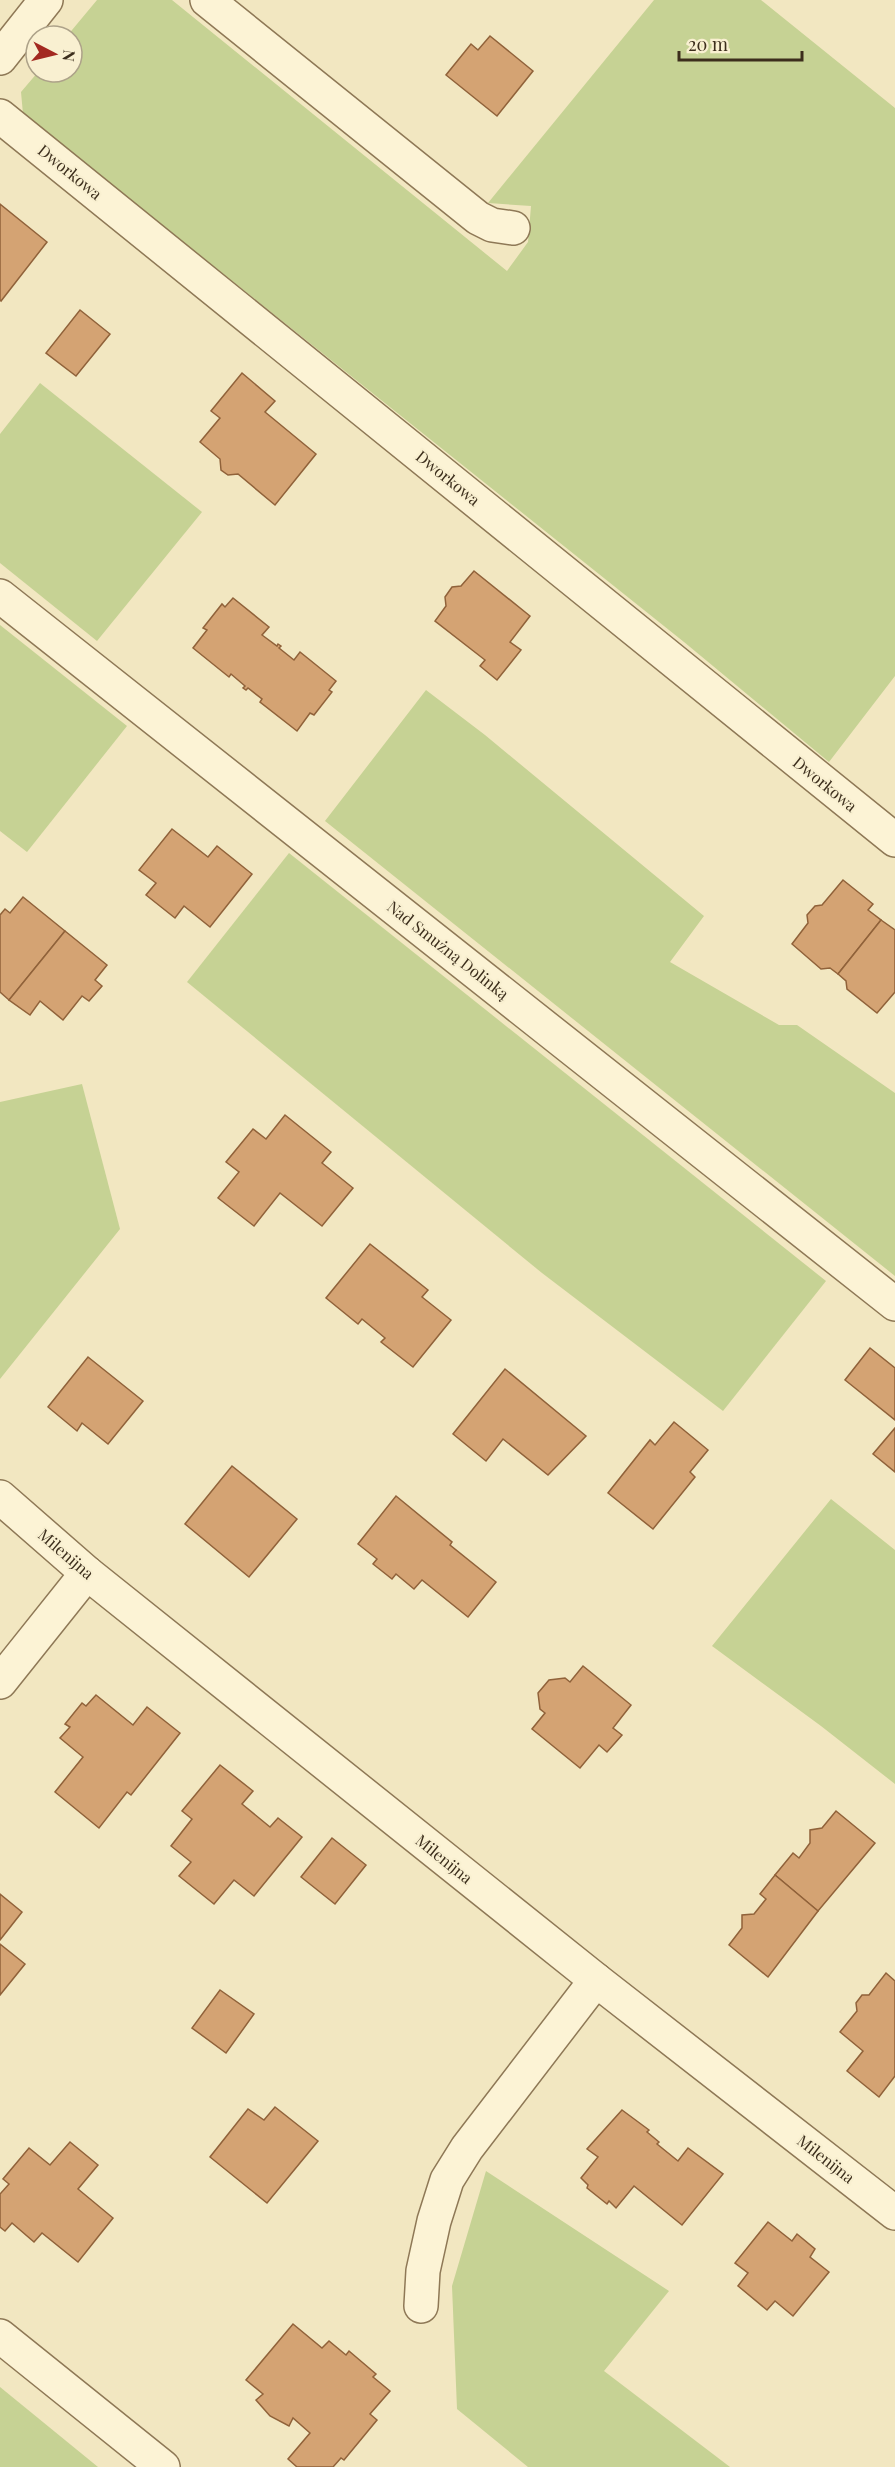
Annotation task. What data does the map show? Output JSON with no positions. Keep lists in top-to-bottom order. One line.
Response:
{"streets":{"street":["Dworkowa","Nad Smużną Dolinką","Milenijna"]},"scale_bar":"20 m","north":"right"}
